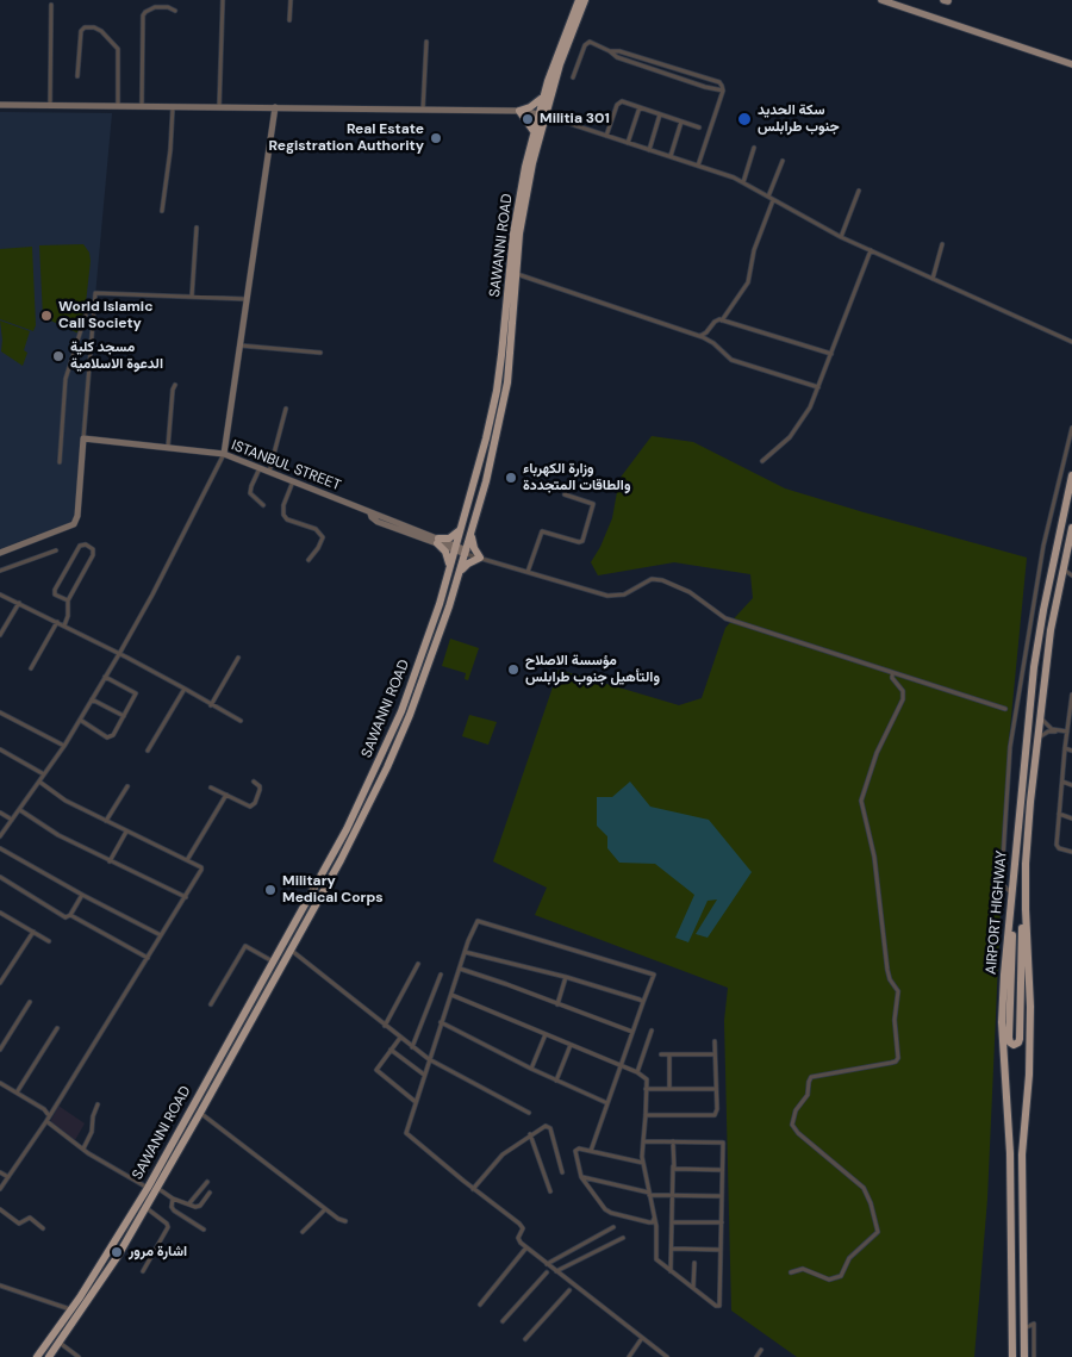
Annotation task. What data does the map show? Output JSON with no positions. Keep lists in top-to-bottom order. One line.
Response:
{"streets":{"highway":["SAWANNI ROAD","AIRPORT HIGHWAY"],"street":["ISTANBUL STREET"]},"crossings":[["SAWANNI ROAD","ISTANBUL STREET"]],"places":["Militia 301","سكة الحديد جنوب طرابلس","Real Estate Registration Authority","World Islamic Call Society","مسجد كلية الدعوة الاسلامية","وزارة الكهرباء والطاقات المتجددة","مؤسسة الاصلاح والتأهيل جنوب طرابلس","Military Medical Corps","اشارة مرور"]}
